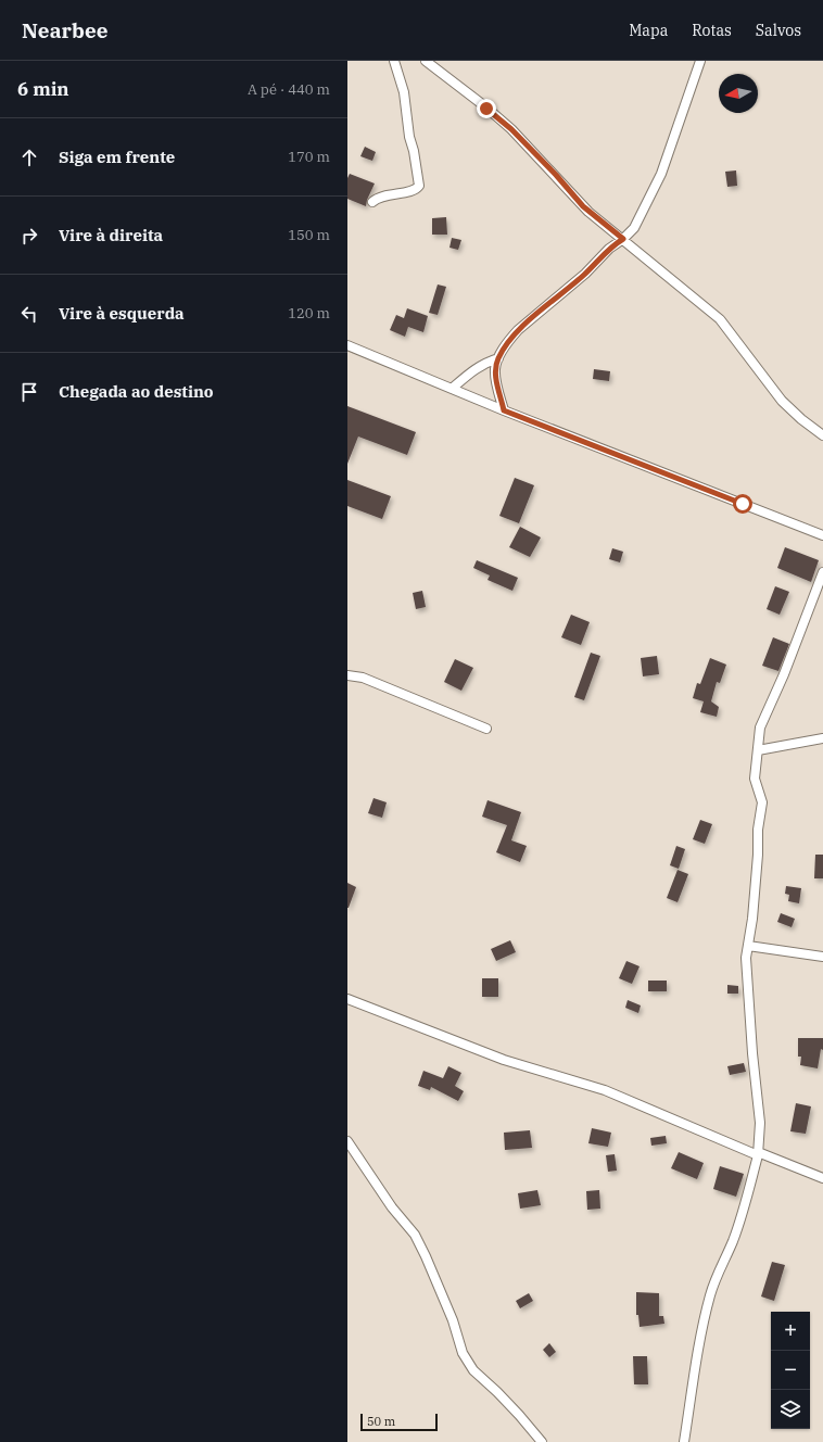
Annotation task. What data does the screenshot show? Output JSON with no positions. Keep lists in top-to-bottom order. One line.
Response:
{"scale_bar":"50 m","north":"left","page":{"header":"Nearbee","nav":["Mapa","Rotas","Salvos"],"heading":["6 min","A pé · 440 m"],"list":[["Siga em frente","170 m"],["Vire à direita","150 m"],["Vire à esquerda","120 m"],"Chegada ao destino"],"map_buttons":["+","−"],"scale":"50 m"}}
